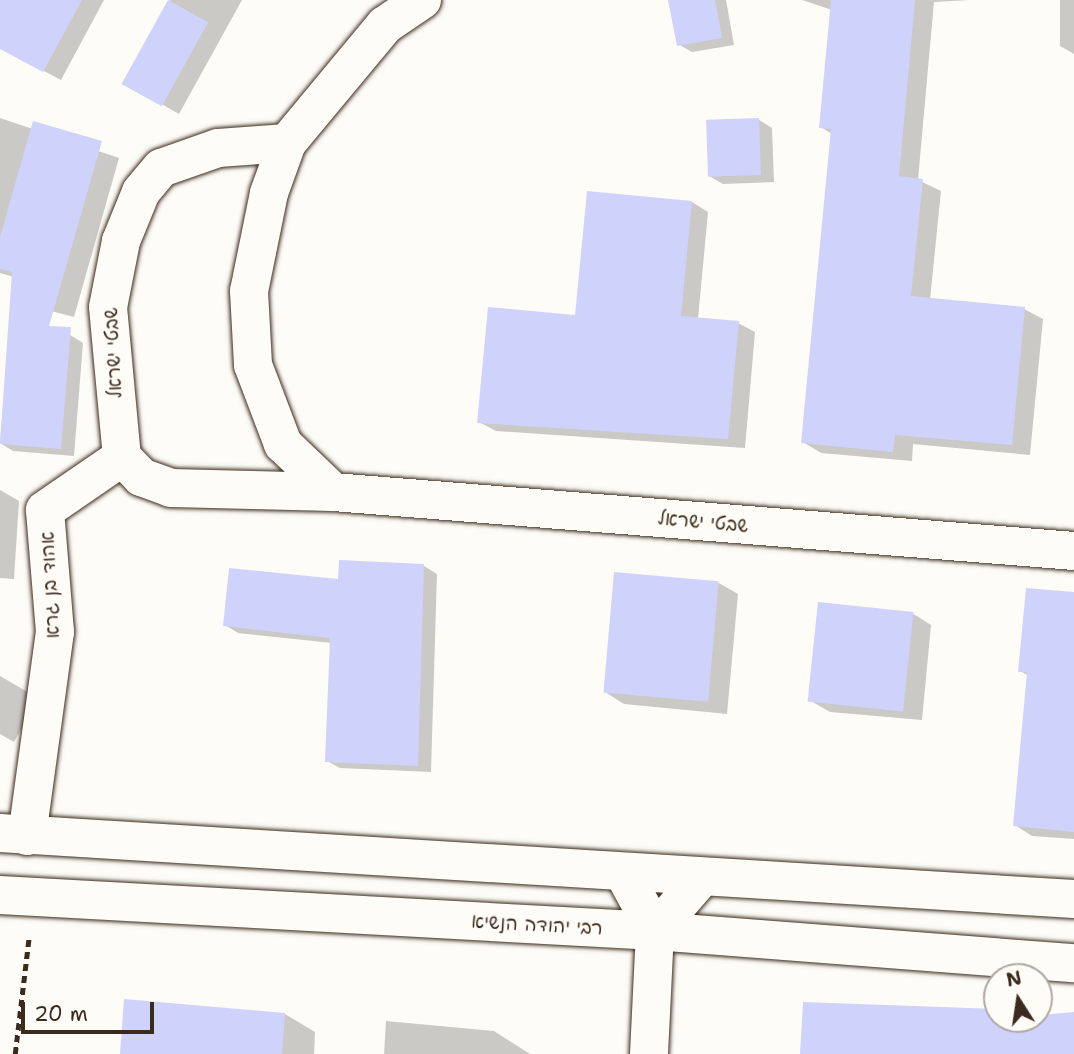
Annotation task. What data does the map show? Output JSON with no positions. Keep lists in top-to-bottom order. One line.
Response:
{"streets":{"street":["שבטי ישראל","אהוד בן גרא","רבי יהודה הנשיא"]},"crossings":[["שבטי ישראל","אהוד בן גרא"]],"scale_bar":"20 m","north":"top"}
